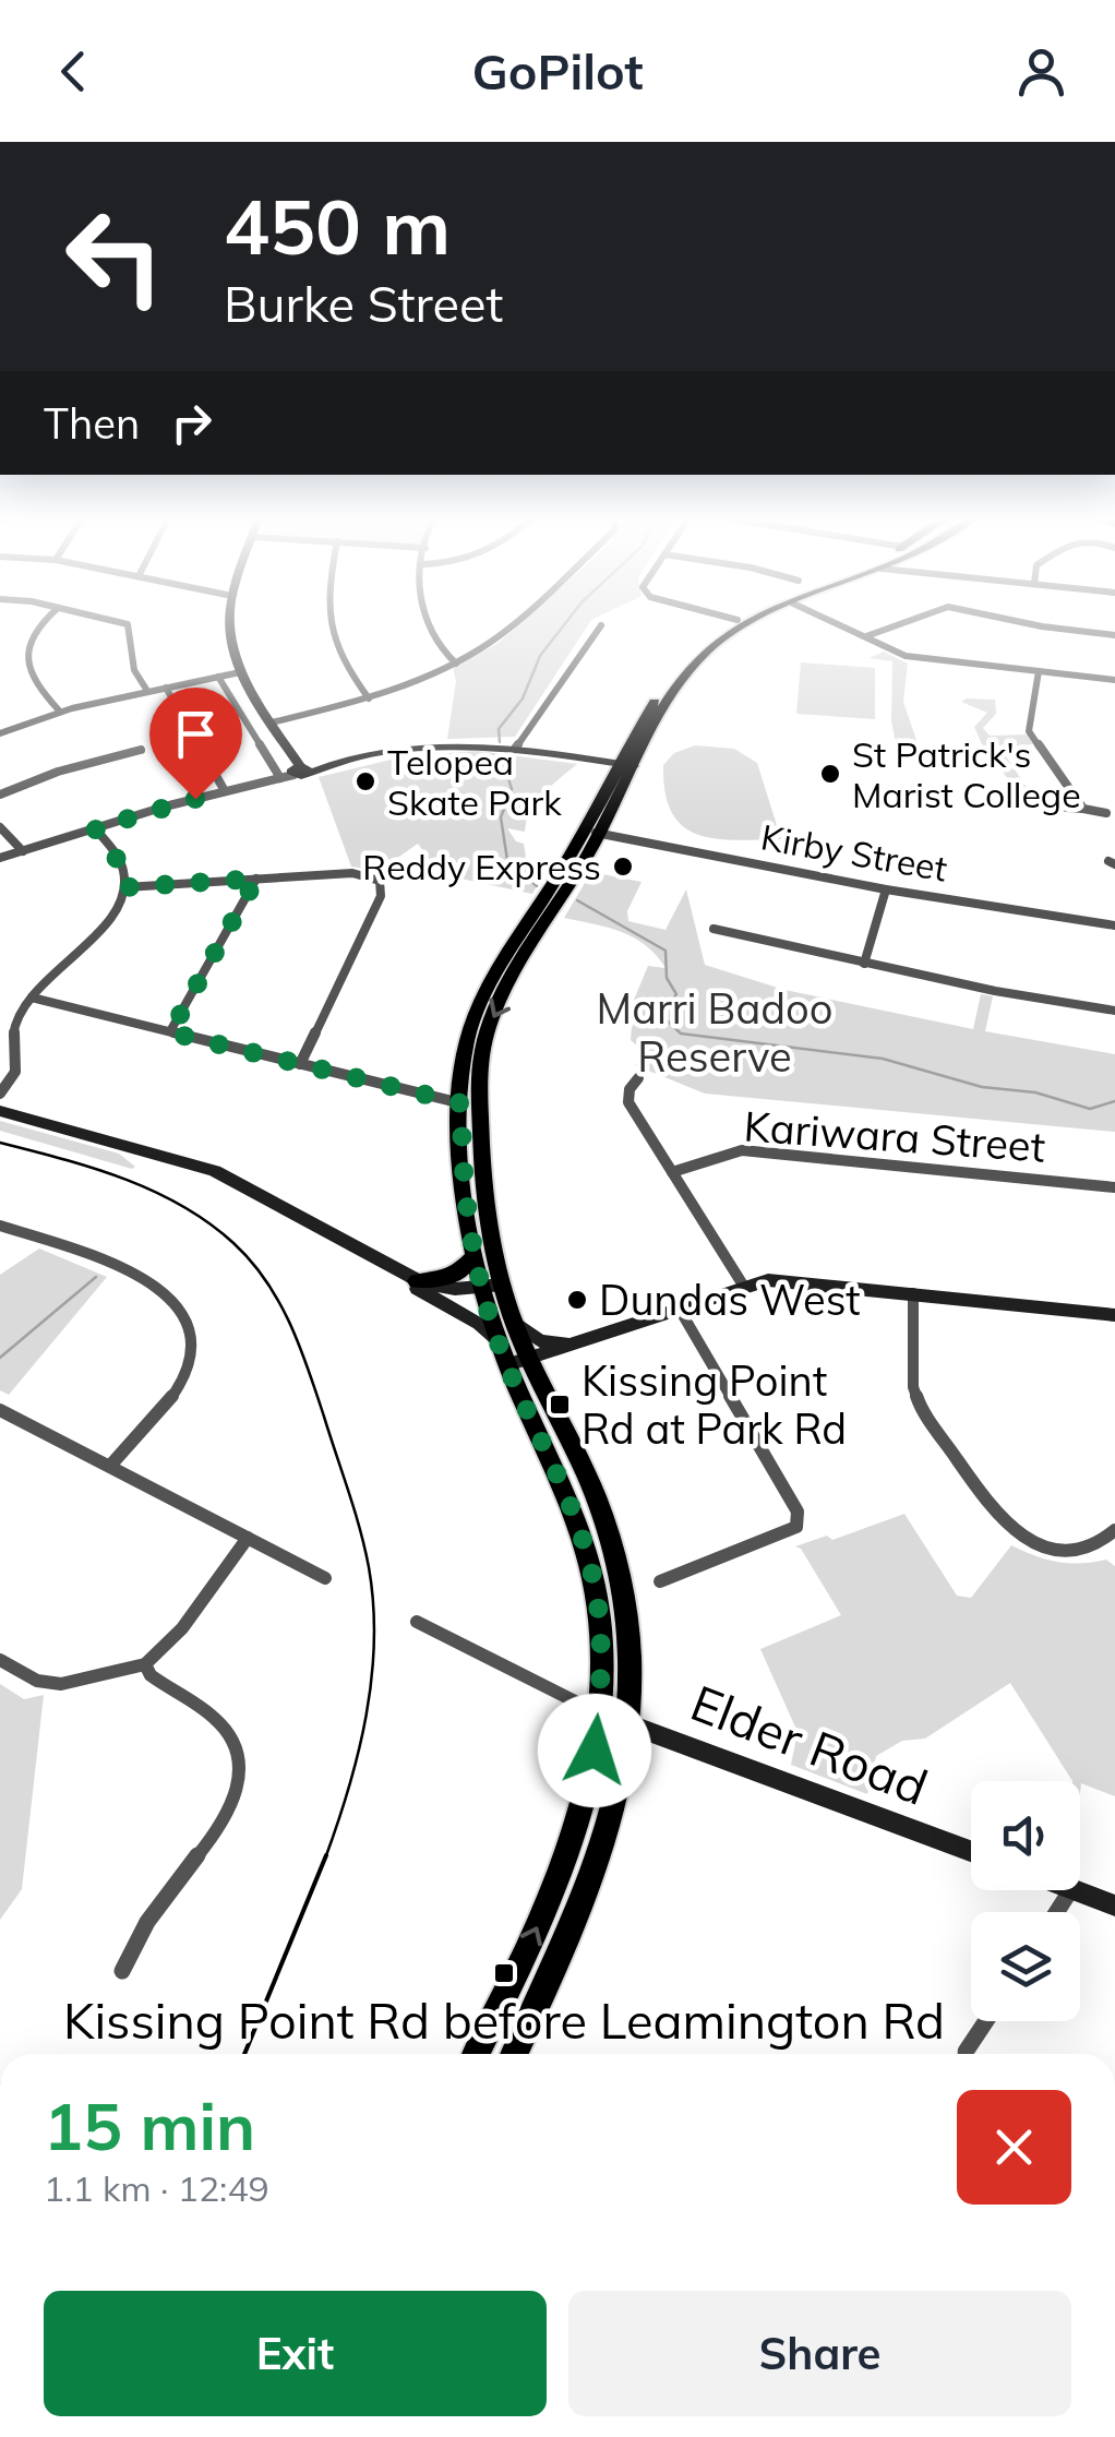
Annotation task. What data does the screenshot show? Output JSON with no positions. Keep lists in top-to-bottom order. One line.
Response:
{"streets":{"street":["Kirby Street","Kariwara Street","Elder Road"]},"parks":["Marri Badoo Reserve"],"places":{"other":["St Patrick's Marist College","Telopea Skate Park","Reddy Express","Dundas West"],"transit":["Kissing Point Rd at Park Rd","Kissing Point Rd before Leamington Rd"]},"page":{"header":"GoPilot","turn":["450 m","Burke Street"],"then":"Then","heading":["15 min","1.1 km · 12:49"],"buttons":["Exit","Share"]}}
